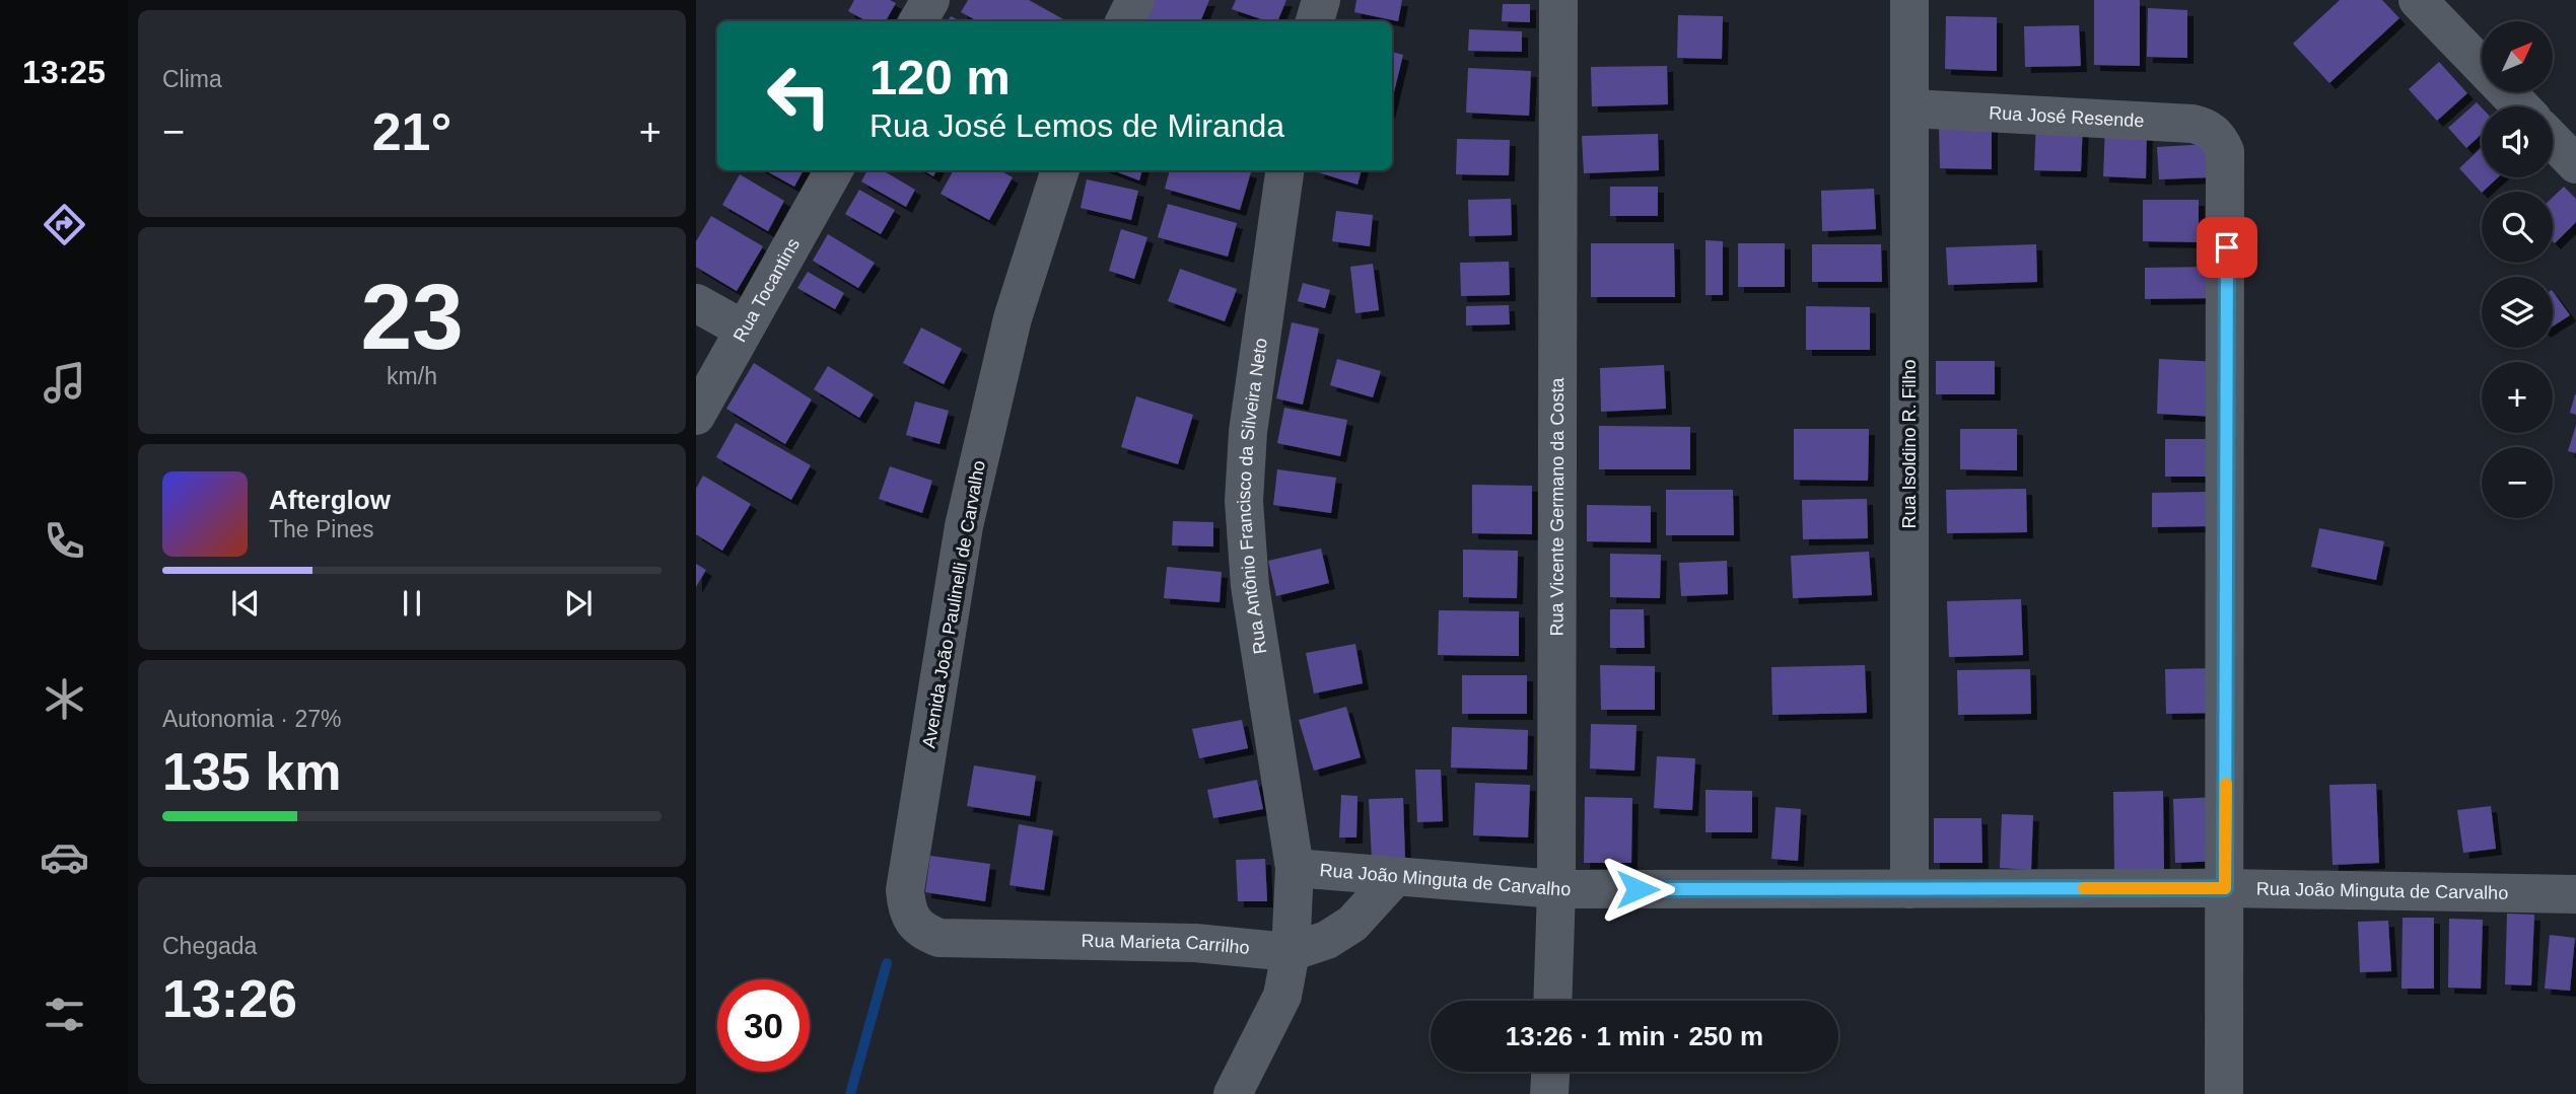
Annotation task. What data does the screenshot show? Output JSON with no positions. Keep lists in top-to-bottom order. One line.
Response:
{"streets":{"street":["Rua José Resende","Rua Tocantins","Rua Isoldino R. Filho","Rua Antônio Francisco da Silveira Neto","Rua Vicente Germano da Costa","Avenida João Paulinelli de Carvalho","Rua João Minguta de Carvalho","Rua Marieta Carrilho"]},"crossings":[["Rua José Resende","Rua Isoldino R. Filho"],["Rua José Resende","Rua João Minguta de Carvalho"],["Rua Isoldino R. Filho","Rua João Minguta de Carvalho"],["Rua Antônio Francisco da Silveira Neto","Rua João Minguta de Carvalho"],["Rua Antônio Francisco da Silveira Neto","Rua Marieta Carrilho"],["Rua Vicente Germano da Costa","Rua João Minguta de Carvalho"],["Avenida João Paulinelli de Carvalho","Rua Marieta Carrilho"],["Rua João Minguta de Carvalho","Rua Marieta Carrilho"]],"north":"top right","page":{"tabs":"13:25","tile":["Clima",["23","km/h"],["Autonomia · 27%","135 km"],["Chegada","13:26"]],"map_buttons":["+","−"],"turn":["120 m","Rua José Lemos de Miranda"],"heat":["−","21°","+"],"song":["Afterglow","The Pines"],"limit":"30","trip":"13:26 · 1 min · 250 m"}}
